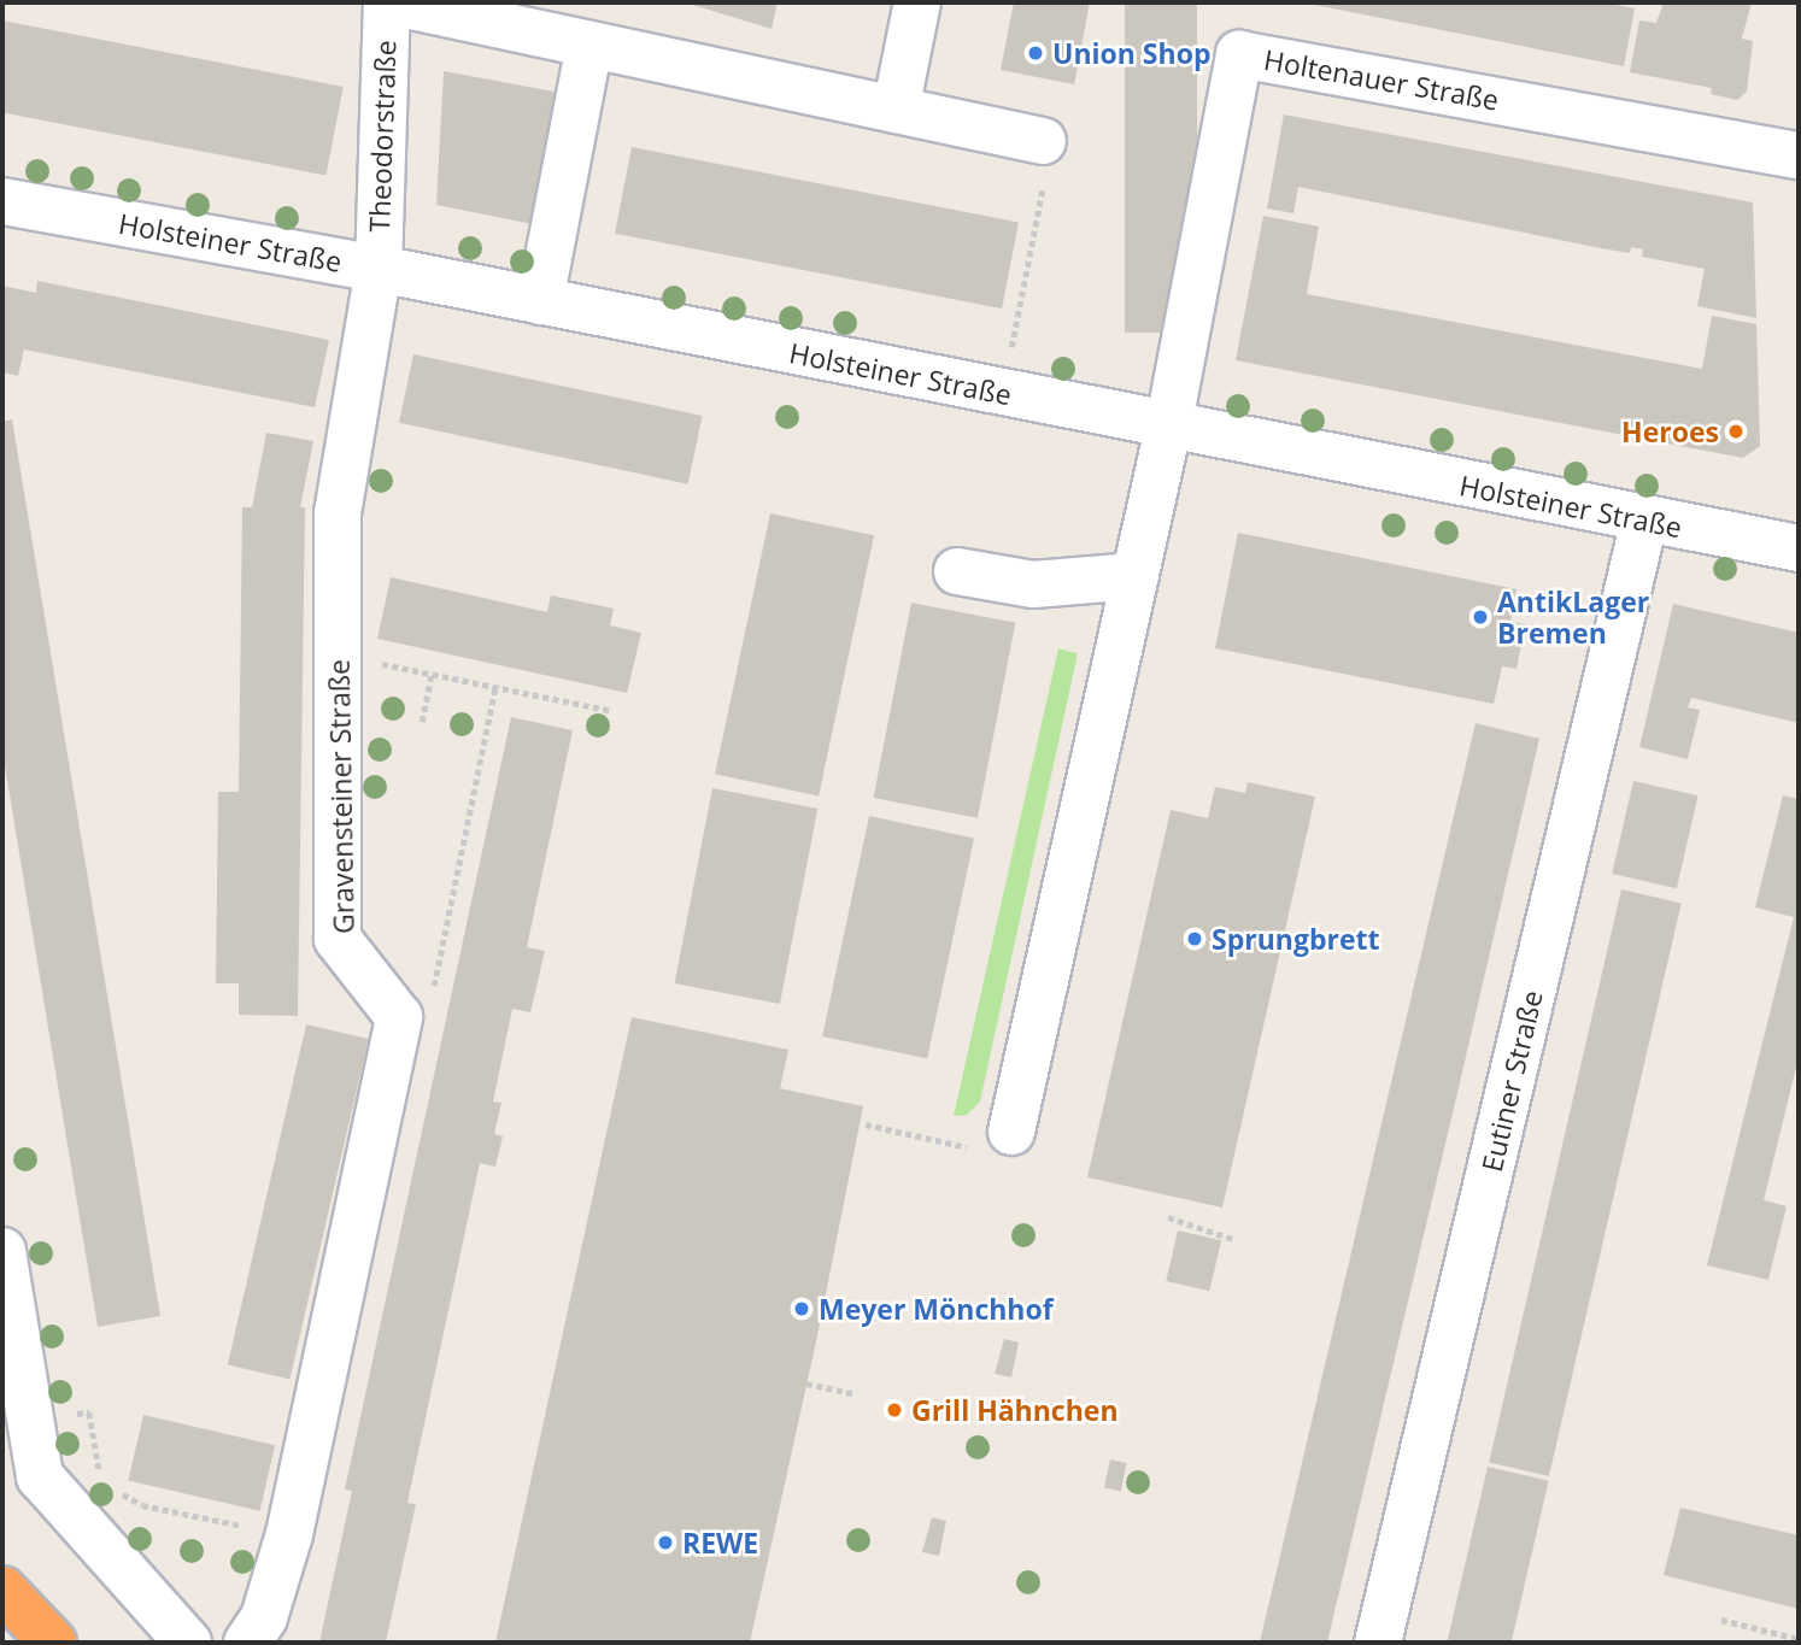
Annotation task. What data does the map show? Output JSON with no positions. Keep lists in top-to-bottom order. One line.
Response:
{"streets":{"street":["Holtenauer Straße","Theodorstraße","Holsteiner Straße","Gravensteiner Straße","Eutiner Straße"]},"crossings":[["Holtenauer Straße","Holsteiner Straße"],["Theodorstraße","Holsteiner Straße"],["Theodorstraße","Gravensteiner Straße"],["Holsteiner Straße","Gravensteiner Straße"],["Holsteiner Straße","Eutiner Straße"]],"places":["Union Shop","Heroes","AntikLager Bremen","Sprungbrett","Meyer Mönchhof","Grill Hähnchen","REWE"]}
